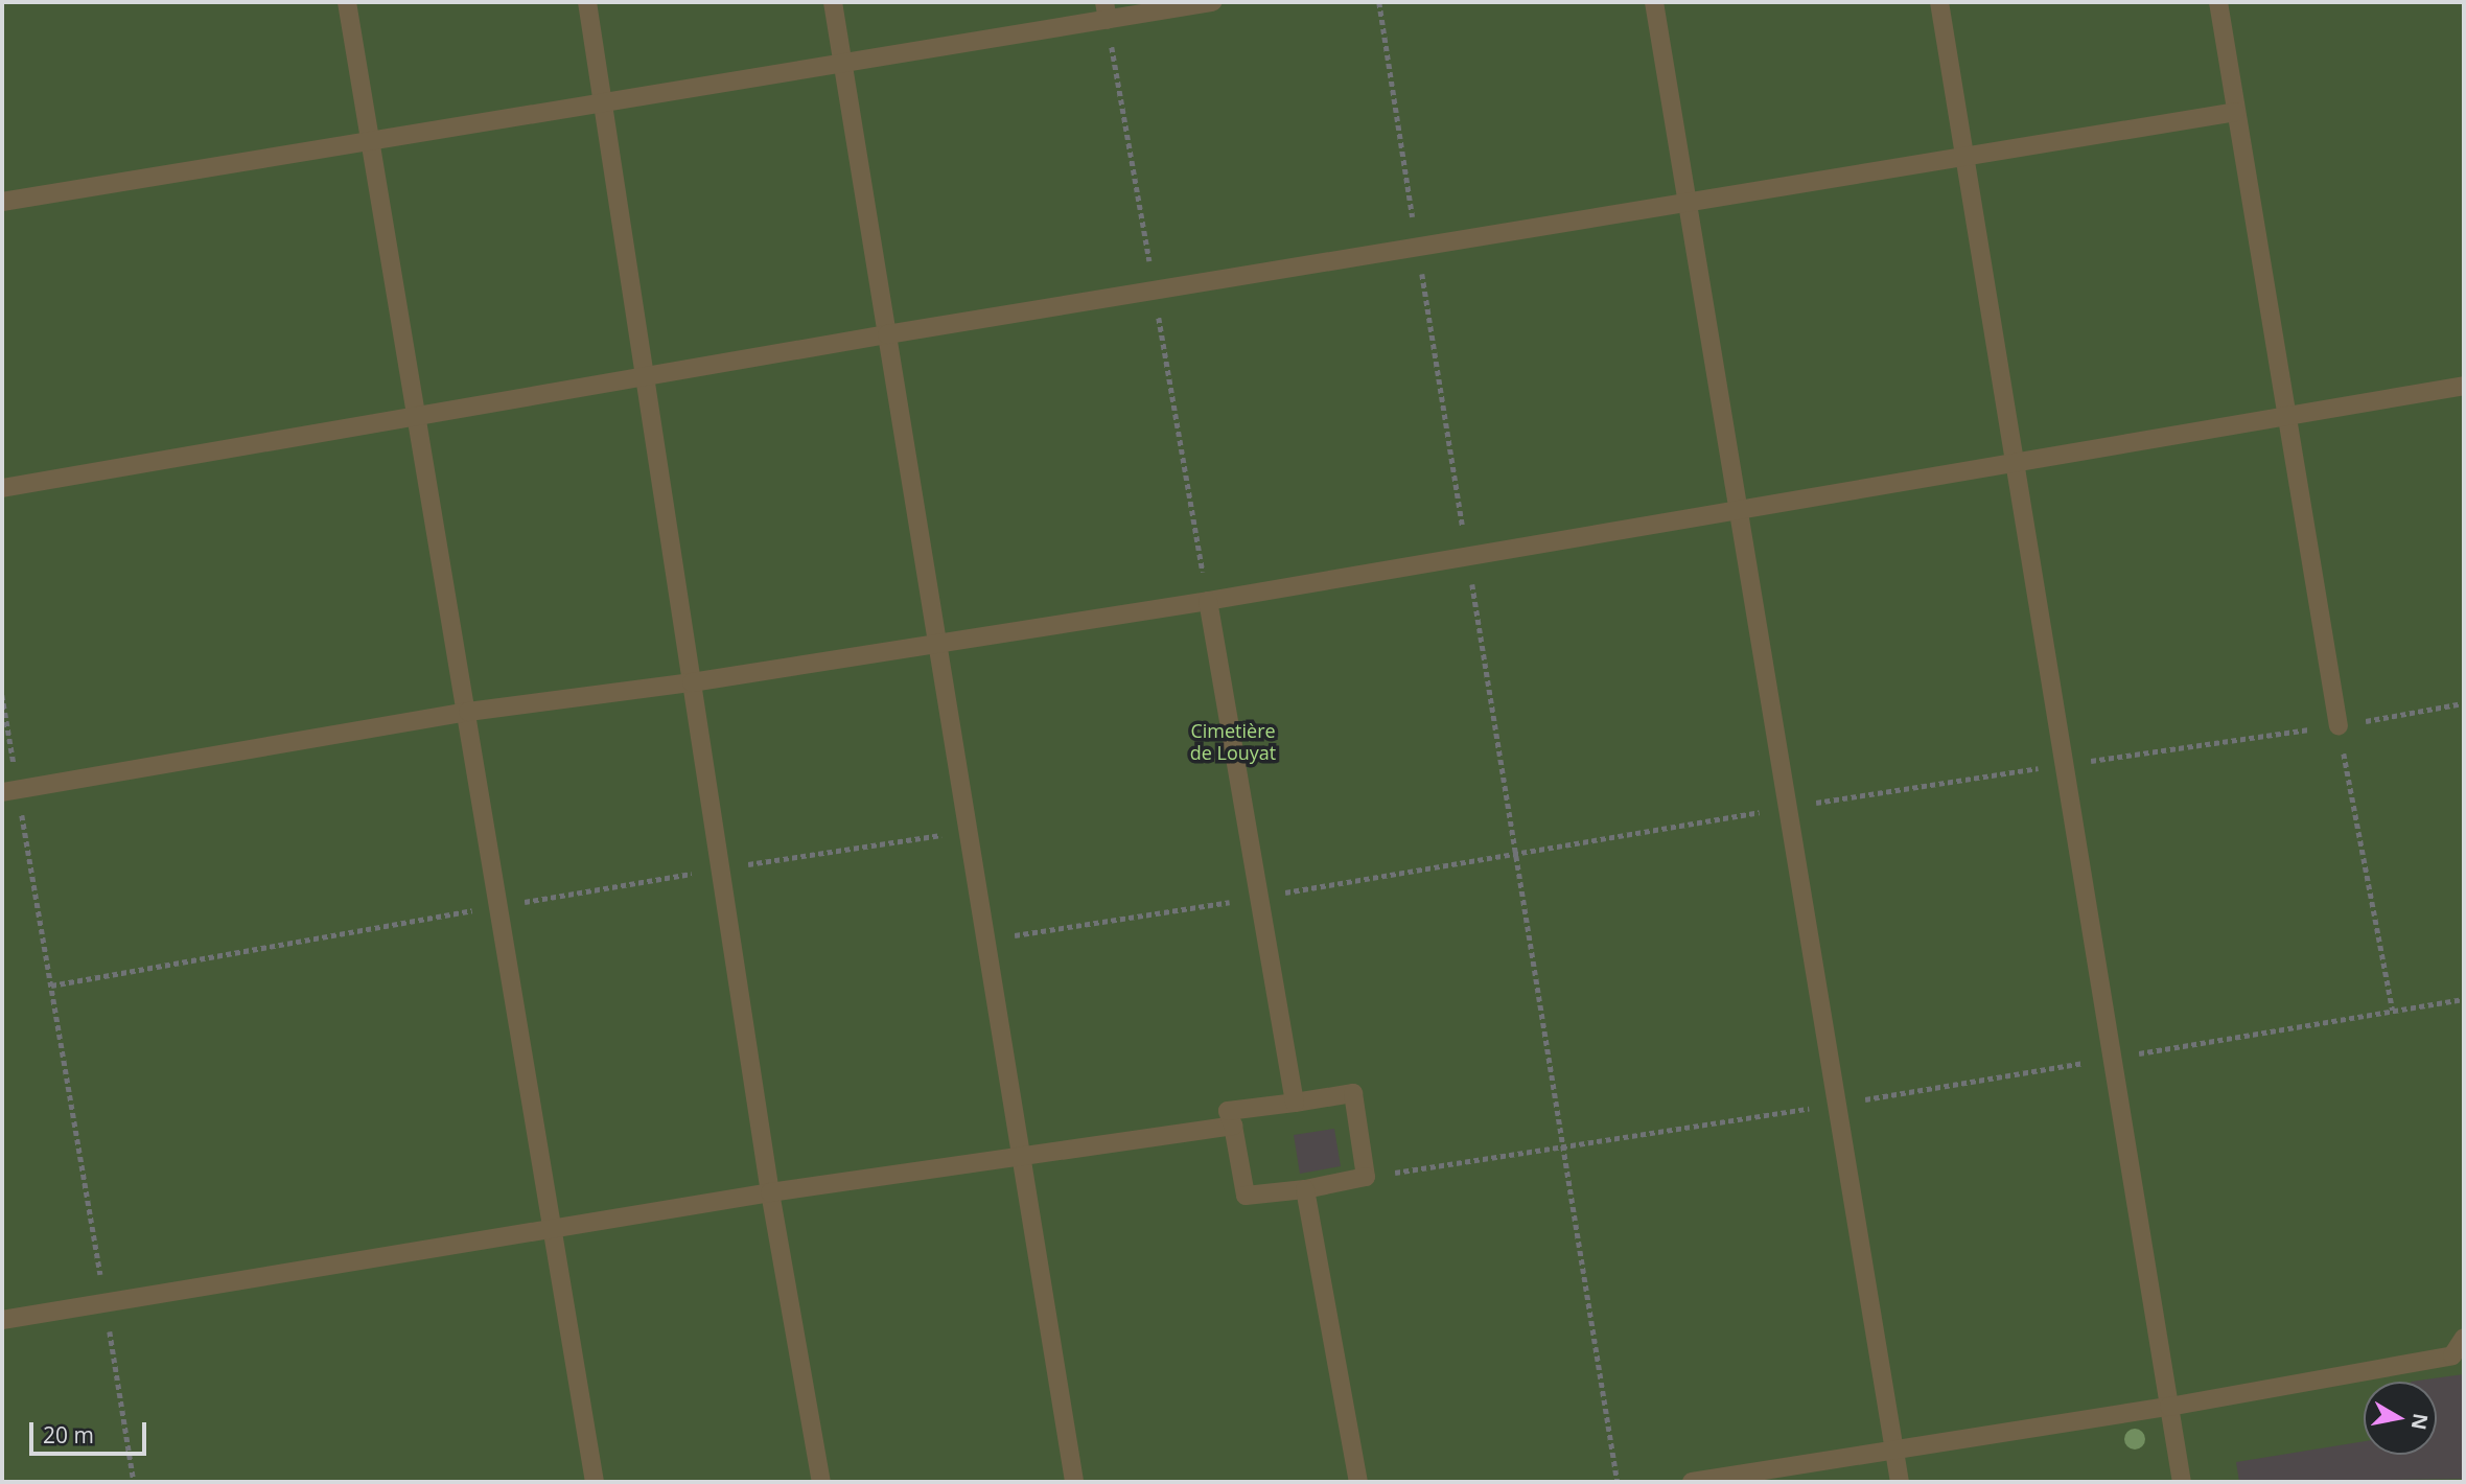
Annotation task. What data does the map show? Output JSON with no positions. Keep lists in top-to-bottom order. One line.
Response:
{"parks":["Cimetière de Louyat"],"scale_bar":"20 m","north":"right"}
